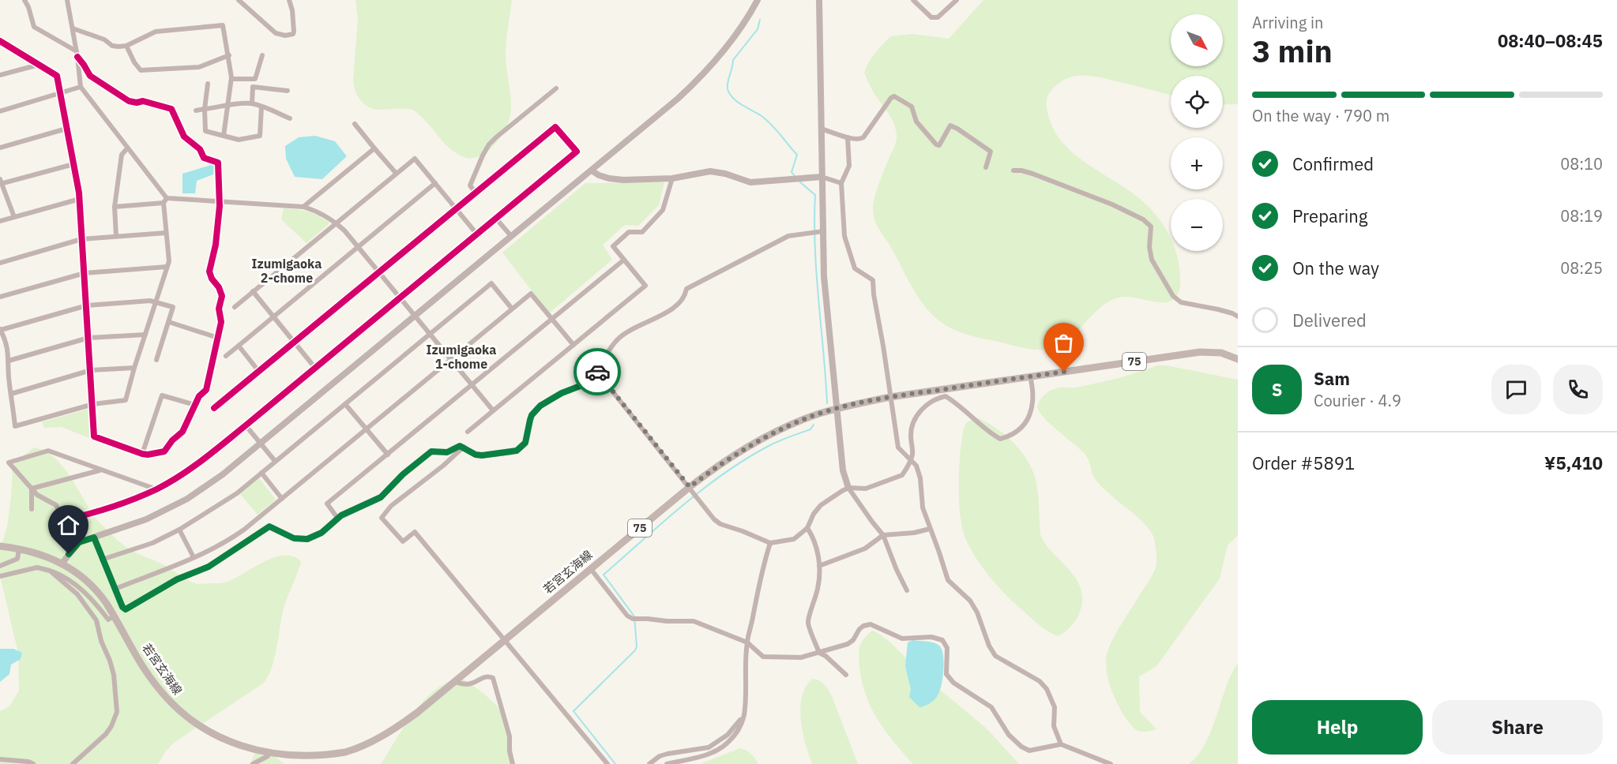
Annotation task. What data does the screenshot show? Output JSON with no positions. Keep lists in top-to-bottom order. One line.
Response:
{"streets":{"main road":["75","若宮玄海線"]},"districts":["Izumigaoka 2-chome","Izumigaoka 1-chome"],"north":"bottom right","page":{"heading":["3 min","Arriving in","08:40–08:45"],"panel":["Sam","Courier · 4.9","Order #5891","¥5,410"],"map_buttons":["+","−"],"bar":"On the way · 790 m","list":[["Confirmed","08:10"],["Preparing","08:19"],["On the way","08:25"],"Delivered"],"round":"S","buttons":["Help","Share"]}}
